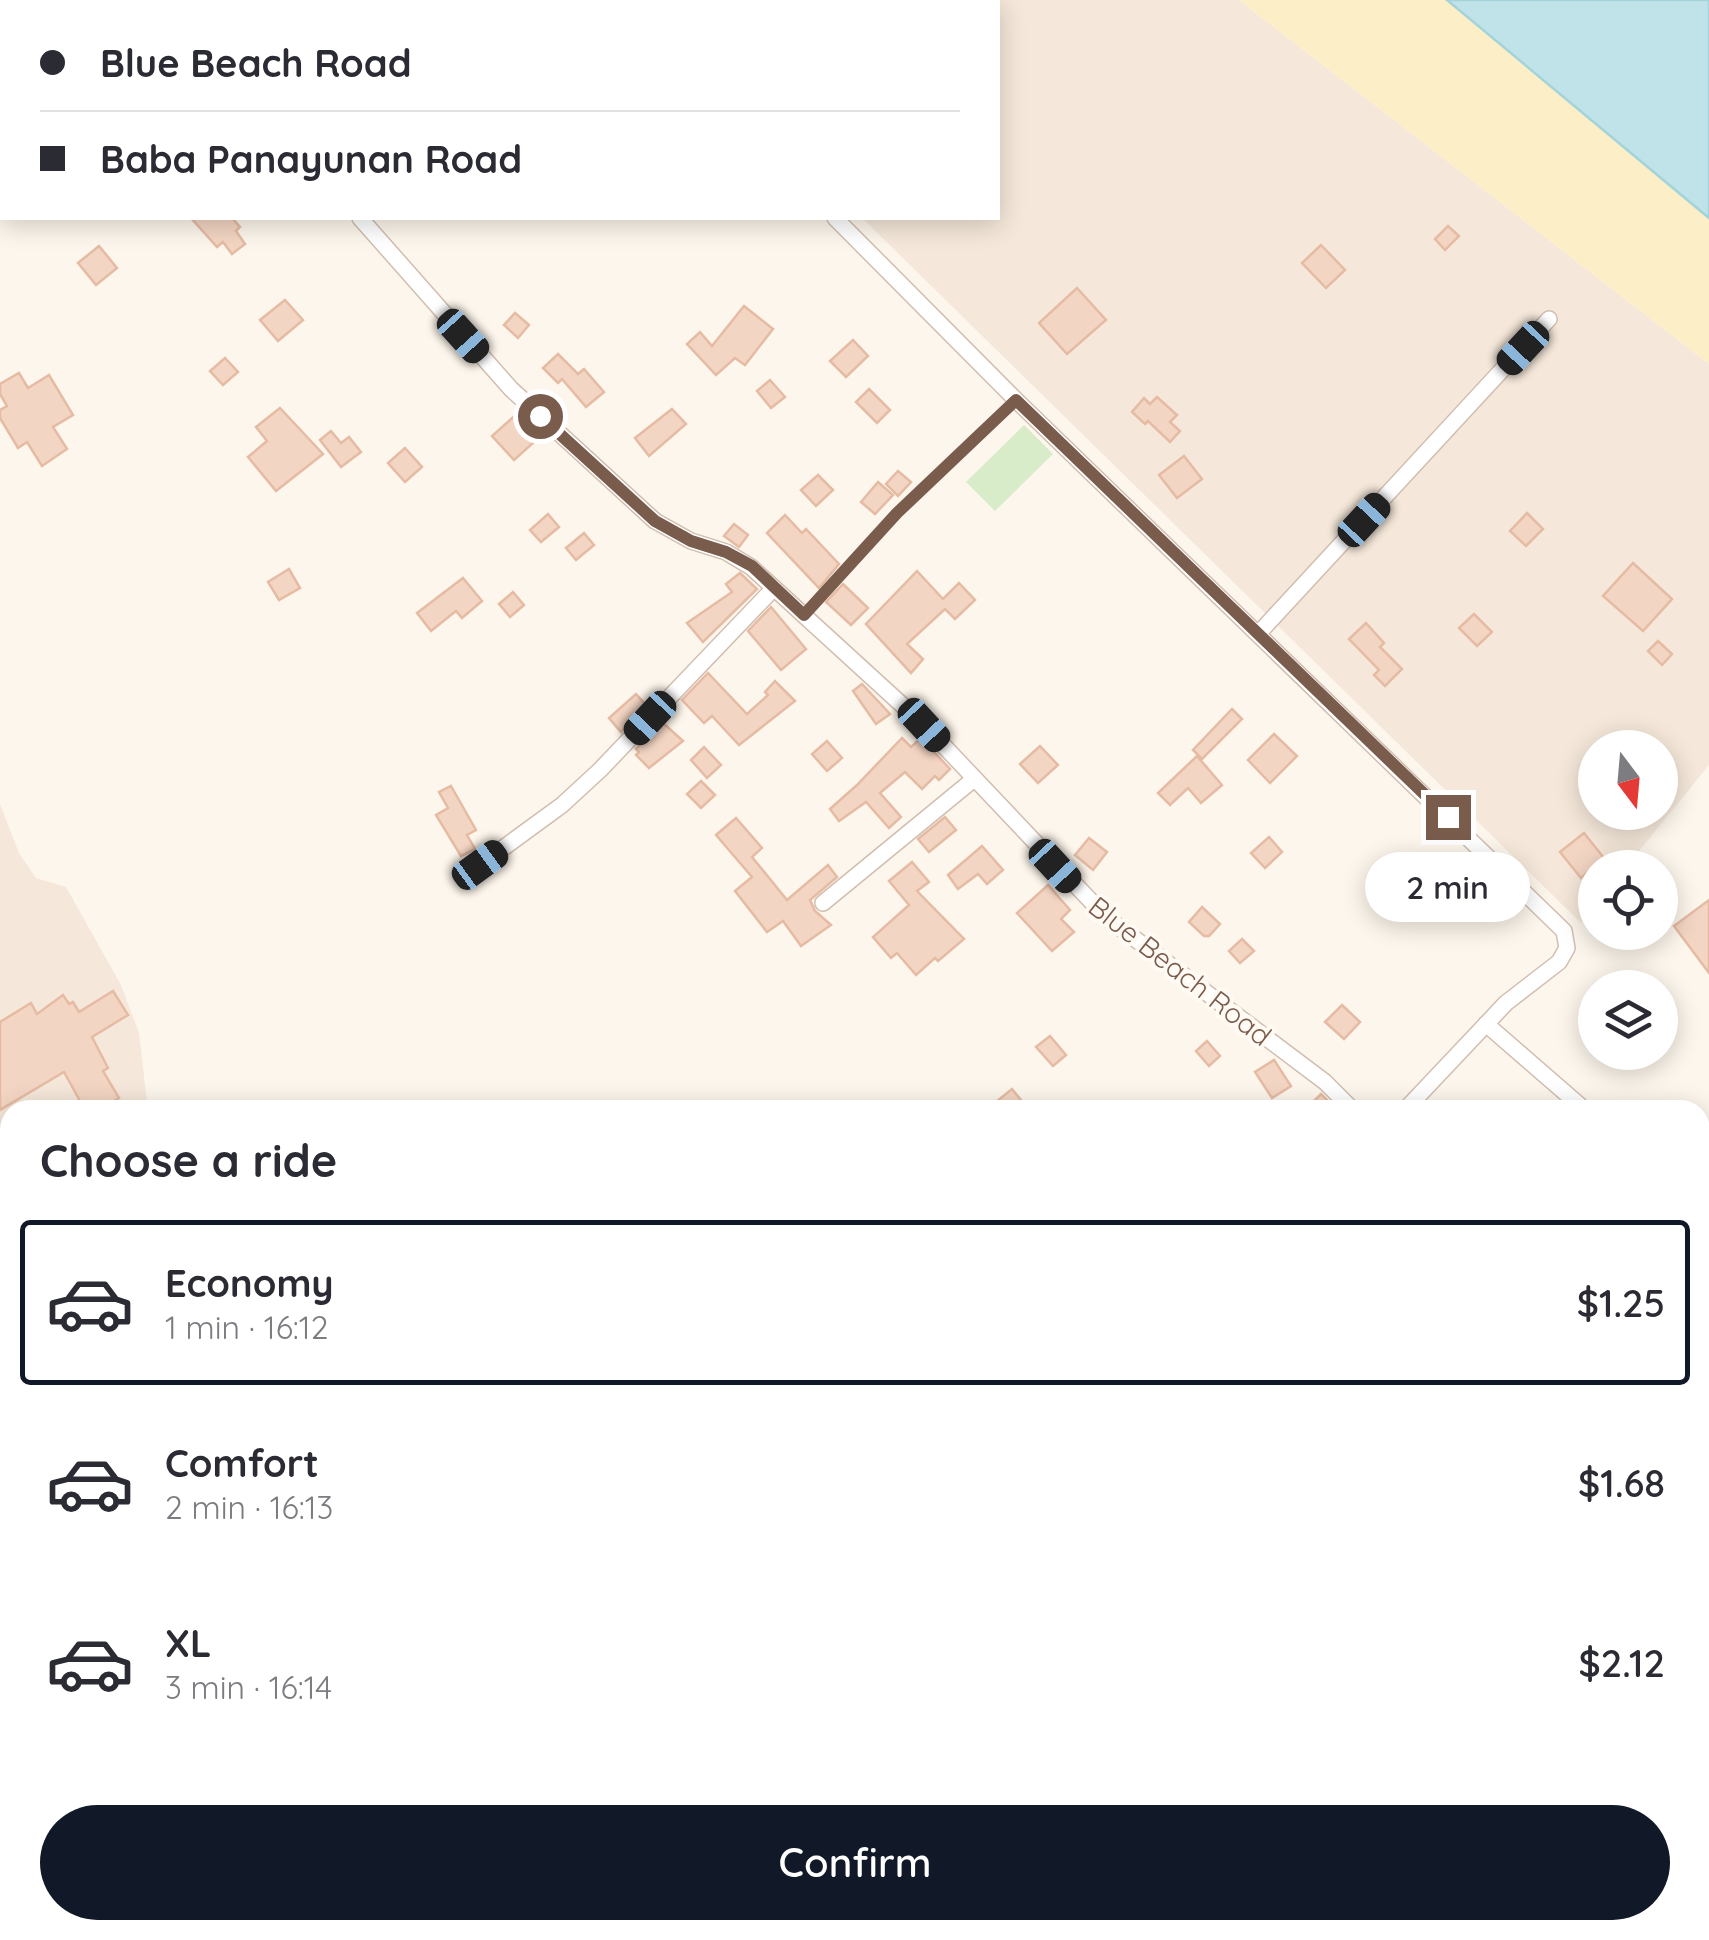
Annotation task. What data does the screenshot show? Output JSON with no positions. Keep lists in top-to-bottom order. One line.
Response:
{"streets":{"street":["Blue Beach Road"]},"north":"bottom","page":{"banner":["Blue Beach Road","Baba Panayunan Road"],"bubble":"2 min","heading":"Choose a ride","list":[{"name":"Economy","note":"1 min · 16:12","value":"$1.25"},{"name":"Comfort","note":"2 min · 16:13","value":"$1.68"},{"name":"XL","note":"3 min · 16:14","value":"$2.12"}],"buttons":"Confirm"}}
